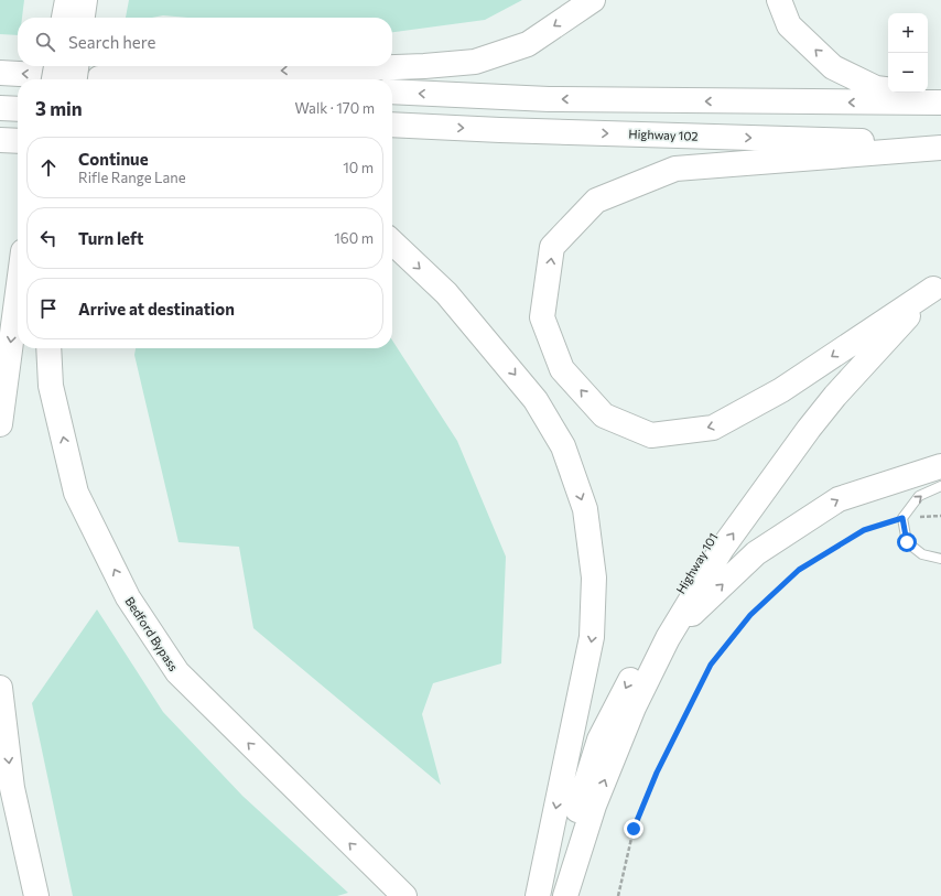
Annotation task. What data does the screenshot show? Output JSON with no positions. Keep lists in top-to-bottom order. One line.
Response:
{"streets":{"highway":["Highway 102","Highway 101","Bedford Bypass"]},"one_way":["Bedford Bypass"],"page":{"map_buttons":["+","−"],"search":"Search here","heading":["3 min","Walk · 170 m"],"list":[["Continue","Rifle Range Lane","10 m"],["Turn left","160 m"],"Arrive at destination"]}}
